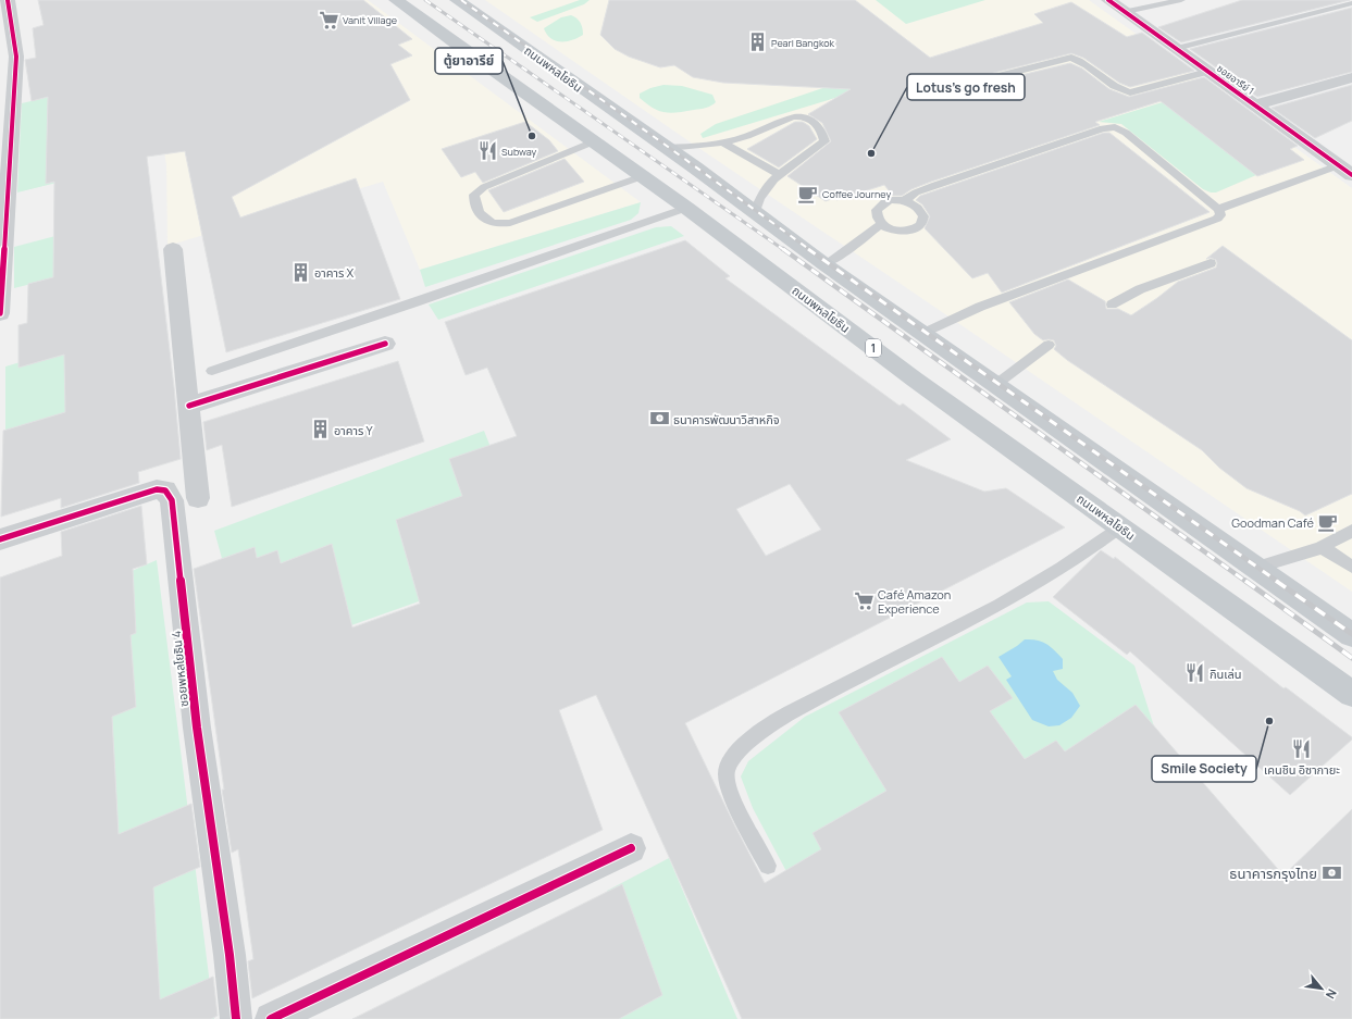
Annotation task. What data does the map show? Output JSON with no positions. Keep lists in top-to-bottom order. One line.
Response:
{"streets":{"main road":["ถนนพหลโยธิน","1"],"street":["ซอยอารีย์ 1","ซอยพหลโยธิน 4"]},"places":{"supermarket":["Vanit Village","Café Amazon Experience"],"building":["Pearl Bangkok","อาคาร X","อาคาร Y"],"other":["ตู้ยาอารีย์","Lotus's go fresh","Smile Society"],"restaurant":["Subway","กินเล่น","เคนชิน อิซากายะ"],"cafe":["Coffee Journey","Goodman Café"],"bank":["ธนาคารพัฒนาวิสาหกิจ","ธนาคารกรุงไทย"]},"north":"bottom right"}
